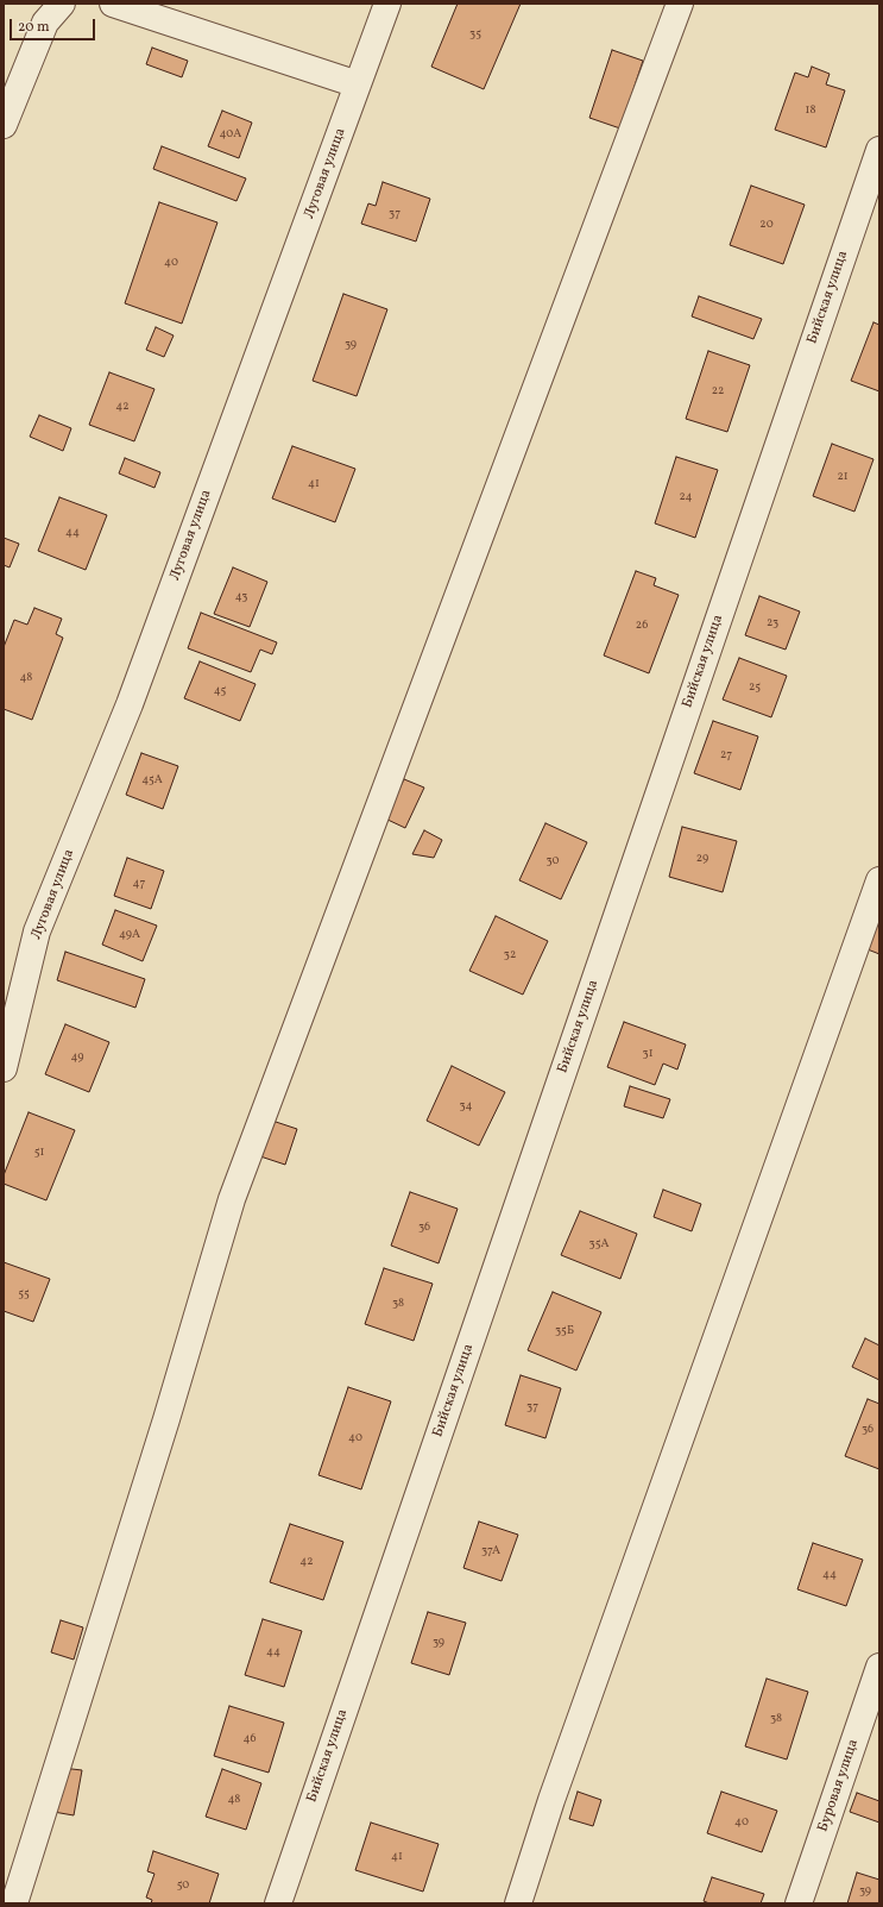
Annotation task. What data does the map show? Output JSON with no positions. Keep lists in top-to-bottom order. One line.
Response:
{"streets":{"street":["Луговая улица","Бийская улица","Буровая улица"]},"house_numbers":["35","18","40А","37","20","40","39","22","42","21","41","24","44","43","23","26","48","25","45","27","45А","29","30","47","49А","32","31","49","34","51","36","35А","55","38","35Б","37","36","40","37А","42","44","39","44","38","46","48","40","41","50","39"],"scale_bar":"20 m"}
